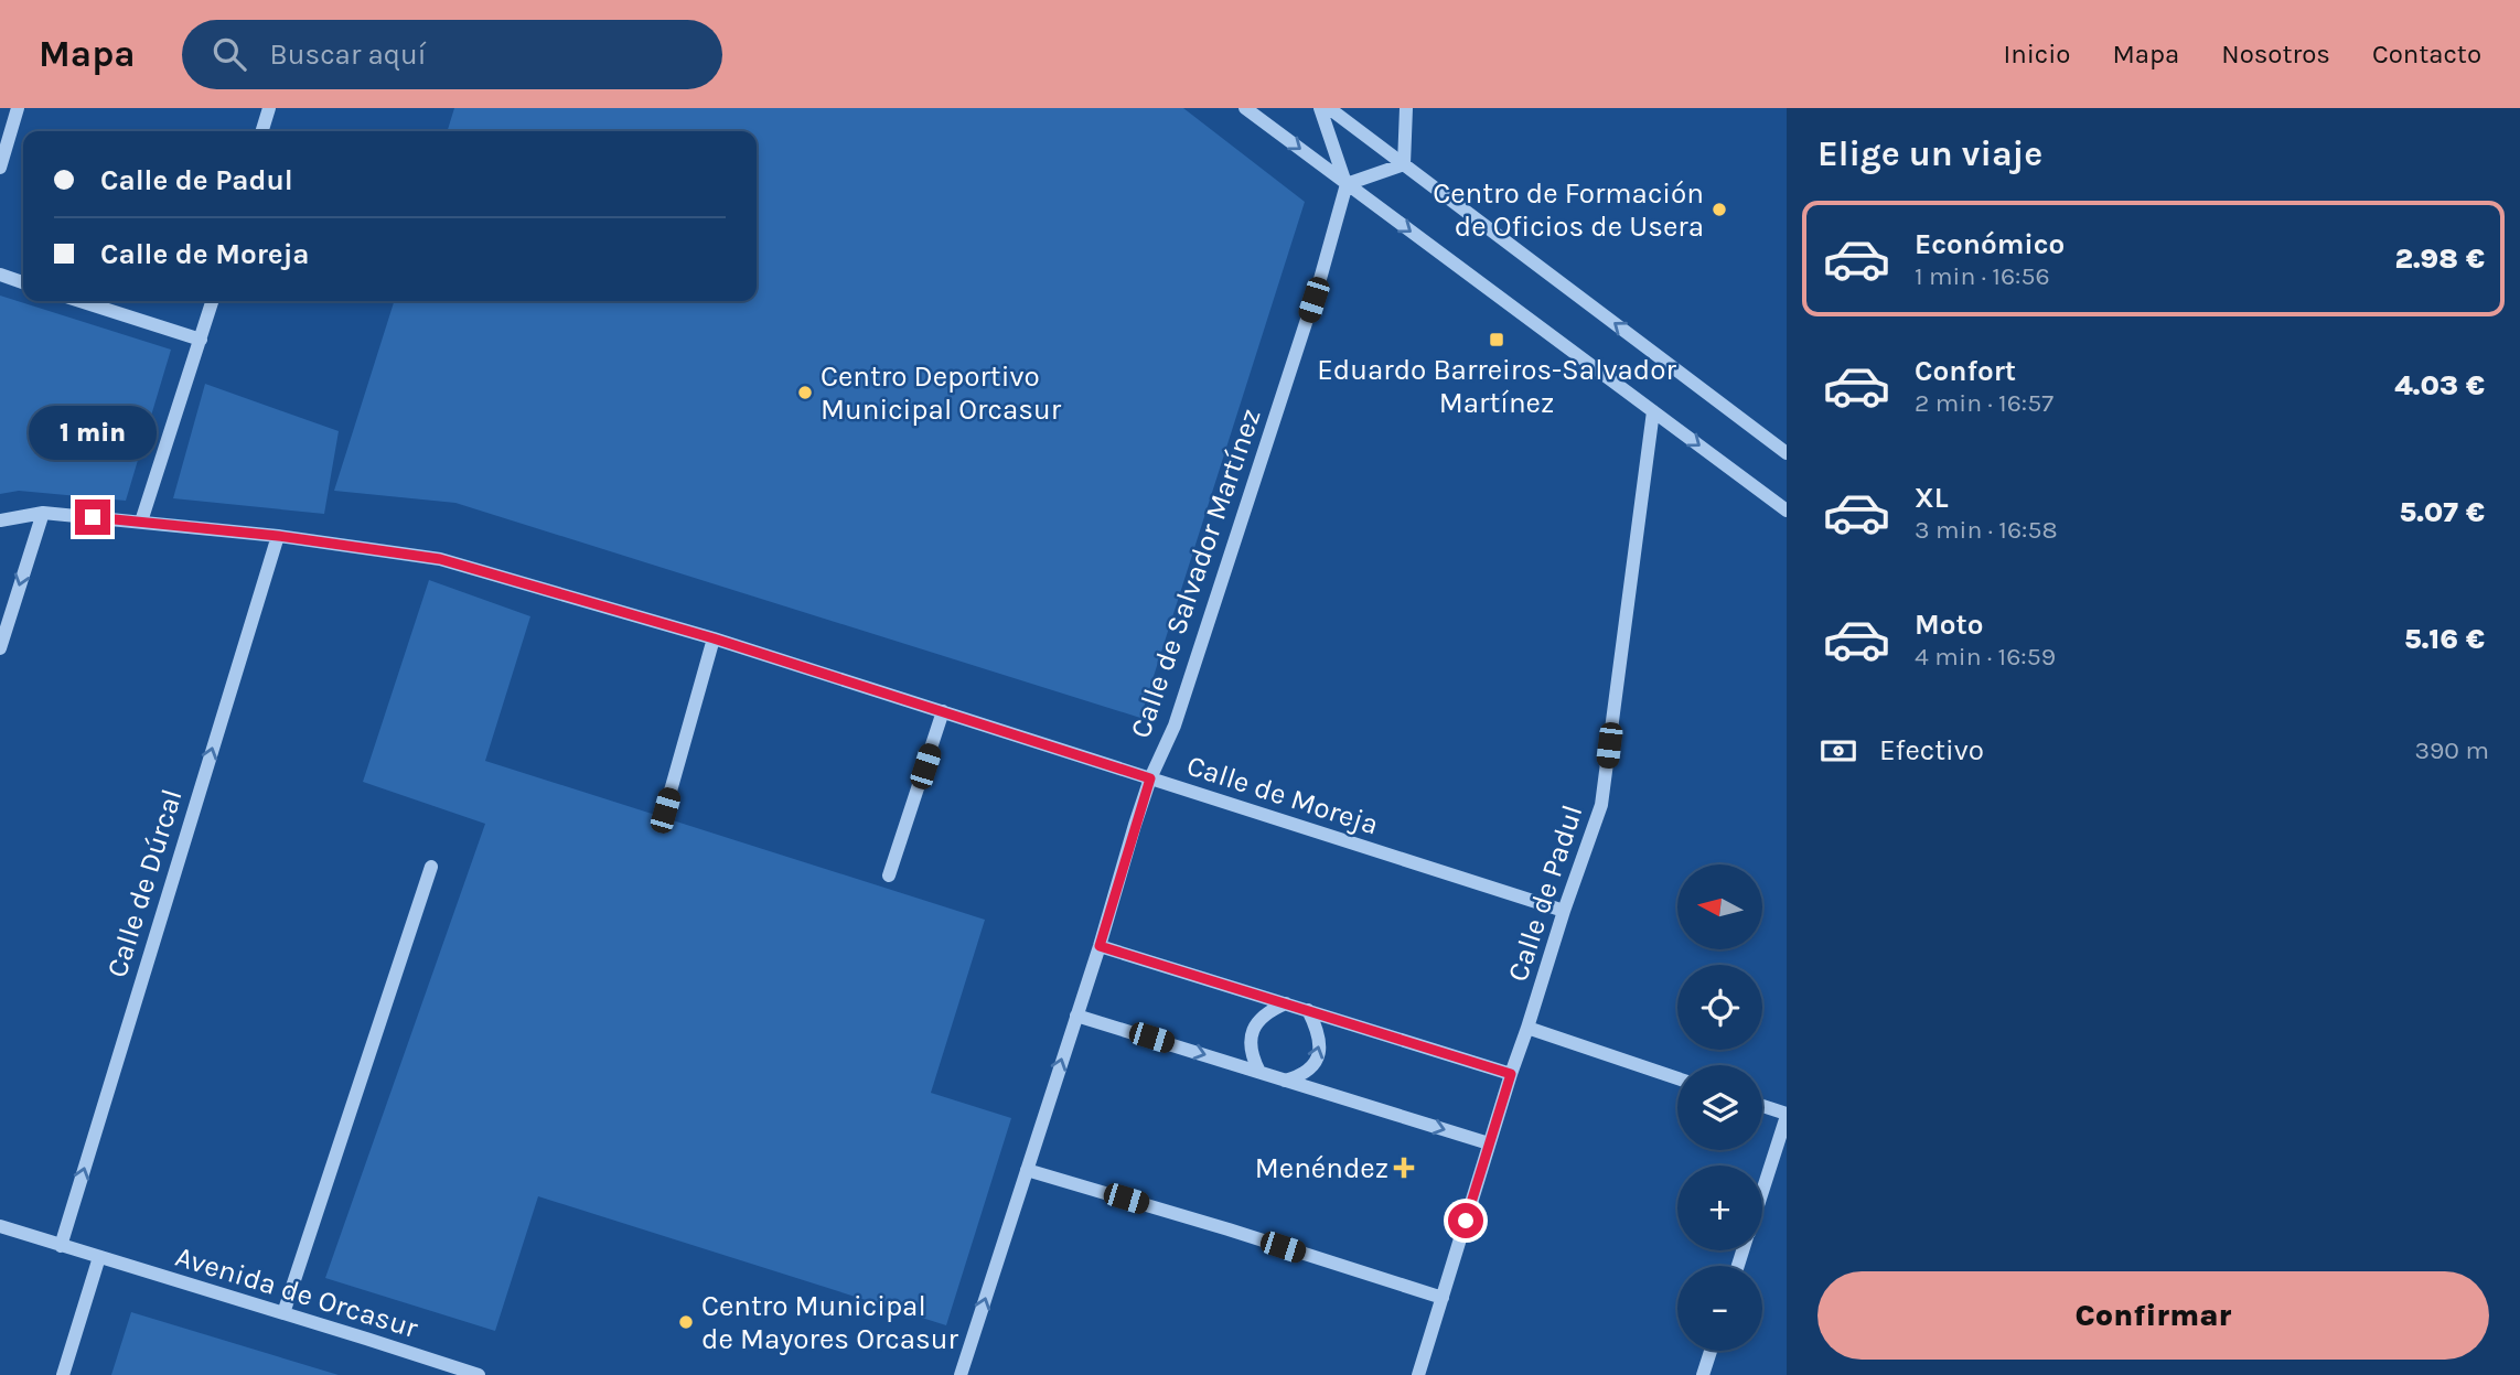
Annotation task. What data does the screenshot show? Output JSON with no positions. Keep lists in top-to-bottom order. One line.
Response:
{"streets":{"street":["Calle de Salvador Martínez","Calle de Moreja","Calle de Dúrcal","Calle de Padul","Avenida de Orcasur"]},"crossings":[["Calle de Salvador Martínez","Calle de Moreja"],["Calle de Moreja","Calle de Dúrcal"],["Calle de Moreja","Calle de Padul"],["Calle de Dúrcal","Avenida de Orcasur"]],"one_way":["Calle de Dúrcal"],"places":{"other":["Centro de Formación de Oficios de Usera","Centro Deportivo Municipal Orcasur","Centro Municipal de Mayores Orcasur"],"transit":["Eduardo Barreiros-Salvador Martínez"],"health":["Menéndez"]},"north":"left","page":{"header":"Mapa","search":"Buscar aquí","nav":["Inicio","Mapa","Nosotros","Contacto"],"heading":"Elige un viaje","banner":["Calle de Padul","Calle de Moreja"],"list":[{"name":"Económico","note":"1 min · 16:56","value":"2.98 €"},{"name":"Confort","note":"2 min · 16:57","value":"4.03 €"},{"name":"XL","note":"3 min · 16:58","value":"5.07 €"},{"name":"Moto","note":"4 min · 16:59","value":"5.16 €"}],"bubble":"1 min","pay":["Efectivo","390 m"],"map_buttons":["+","−"],"buttons":"Confirmar"}}
